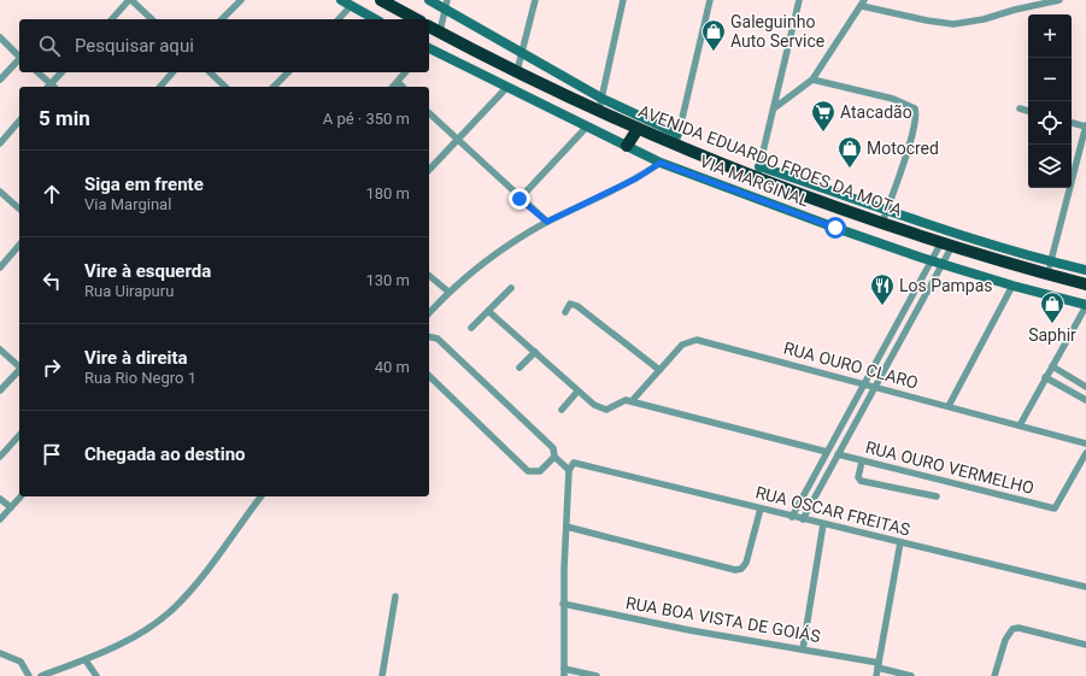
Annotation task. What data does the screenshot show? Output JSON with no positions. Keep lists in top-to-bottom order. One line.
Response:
{"streets":{"highway":["AVENIDA EDUARDO FROES DA MOTA"],"street":["VIA MARGINAL","RUA OURO CLARO","RUA OURO VERMELHO","RUA OSCAR FREITAS","RUA BOA VISTA DE GOIÁS"]},"places":{"shop":["Galeguinho Auto Service","Motocred","Saphir"],"supermarket":["Atacadão"],"restaurant":["Los Pampas"]},"page":{"map_buttons":["+","−"],"search":"Pesquisar aqui","heading":["5 min","A pé · 350 m"],"list":[["Siga em frente","Via Marginal","180 m"],["Vire à esquerda","Rua Uirapuru","130 m"],["Vire à direita","Rua Rio Negro 1","40 m"],"Chegada ao destino"]}}
